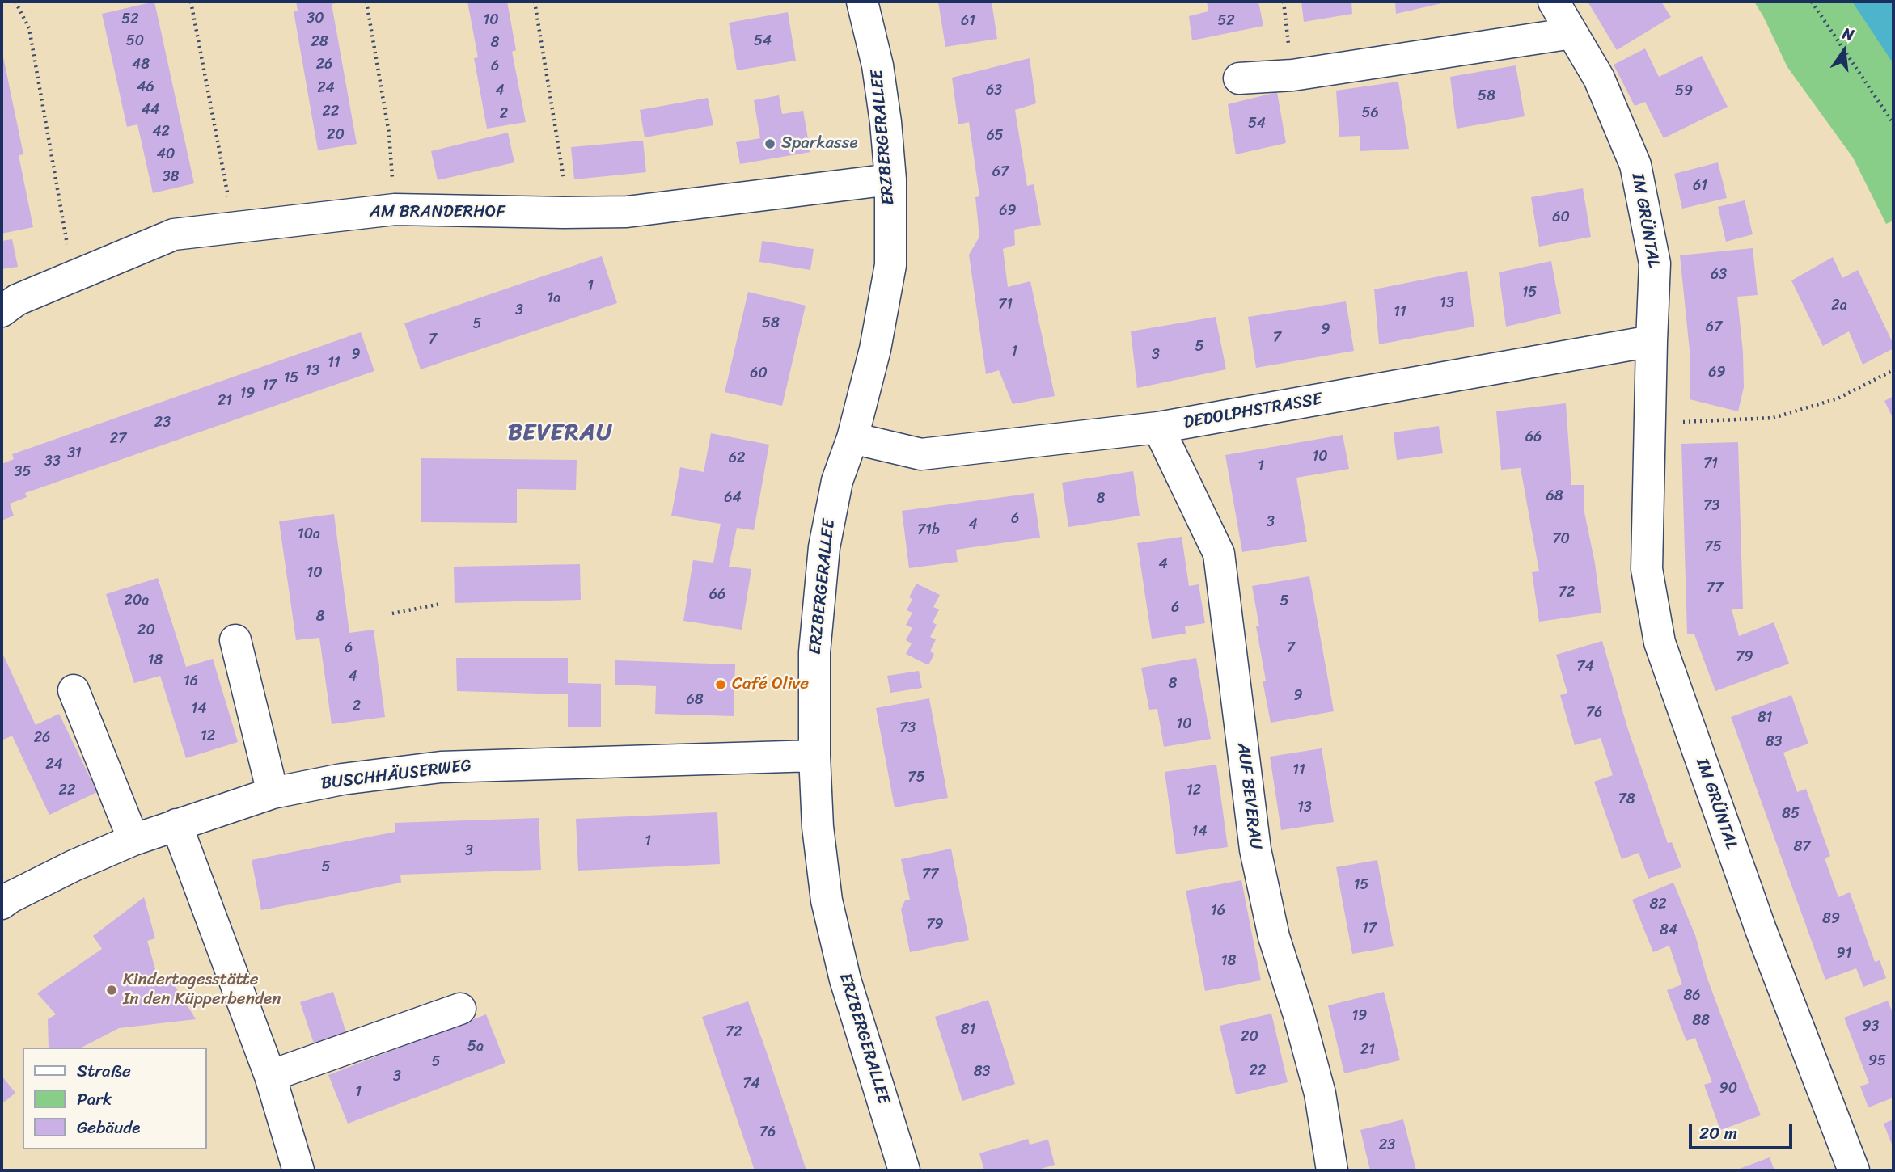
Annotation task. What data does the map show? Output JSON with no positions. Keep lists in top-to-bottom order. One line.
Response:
{"streets":{"street":["ERZBERGERALLEE","AM BRANDERHOF","IM GRÜNTAL","DEDOLPHSTRASSE","BUSCHHÄUSERWEG","AUF BEVERAU"]},"crossings":[["ERZBERGERALLEE","AM BRANDERHOF"],["ERZBERGERALLEE","DEDOLPHSTRASSE"],["ERZBERGERALLEE","BUSCHHÄUSERWEG"],["IM GRÜNTAL","DEDOLPHSTRASSE"],["DEDOLPHSTRASSE","AUF BEVERAU"]],"districts":["BEVERAU"],"places":["Sparkasse","Café Olive","Kindertagesstätte In den Küpperbenden"],"house_numbers":["30","52","10","61","52","50","54","28","8","48","26","6","46","24","4","63","59","58","44","22","56","2","54","42","20","65","40","67","38","61","69","60","63","1","15","1a","13","71","2a","3","11","58","5","67","9","7","7","5","1","9","3","11","13","69","60","15","17","19","21","23","66","27","31","10","62","33","71","1","35","68","64","8","73","6","3","4","71b","10a","70","75","4","10","77","72","66","20a","5","6","8","20","6","7","79","18","74","4","16","8","9","68","2","14","76","81","10","73","12","26","83","24","11","75","22","12","78","13","85","14","1","87","3","5","77","15","82","16","89","79","17","84","91","18","86","19","88","93","81","72","20","5a","21","95","5","22","83","3","74","90","1","76","23"],"legend":["Straße","Park","Gebäude"],"scale_bar":"20 m","north":"top"}
